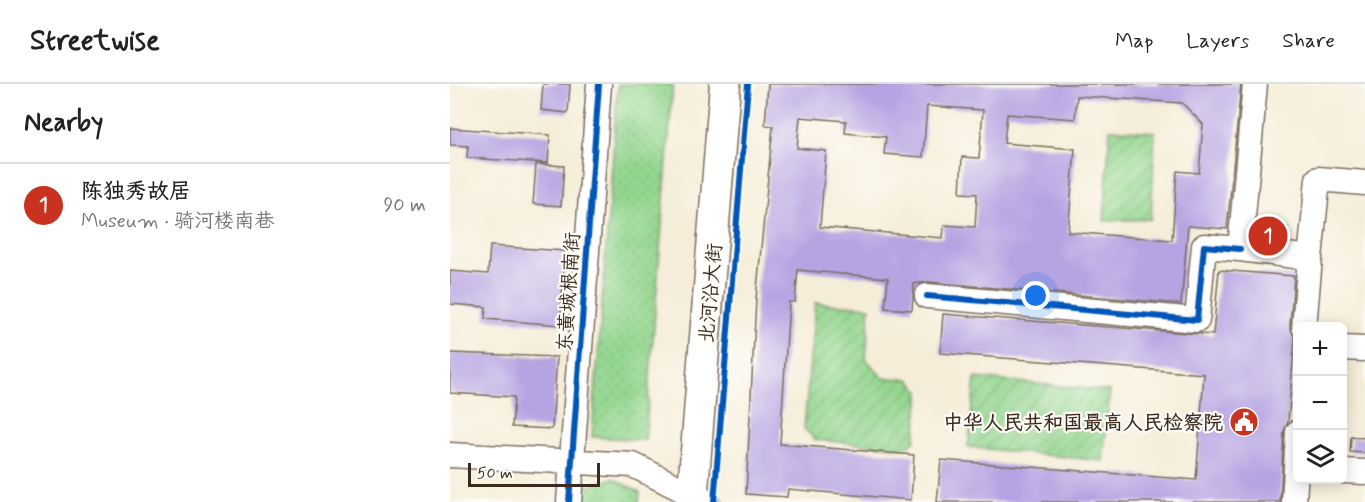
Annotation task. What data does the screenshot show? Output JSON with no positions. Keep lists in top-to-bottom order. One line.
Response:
{"streets":{"main road":["北河沿大街"],"street":["东黄城根南街"]},"places":{"public building":["中华人民共和国最高人民检察院"]},"scale_bar":"50 m","page":{"header":"Streetwise","nav":["Map","Layers","Share"],"heading":"Nearby","list":[{"mark":"1","name":"陈独秀故居","note":"Museum · 骑河楼南巷","value":"90 m"}],"pins":"1","map_buttons":["+","−"],"scale":"50 m"}}
